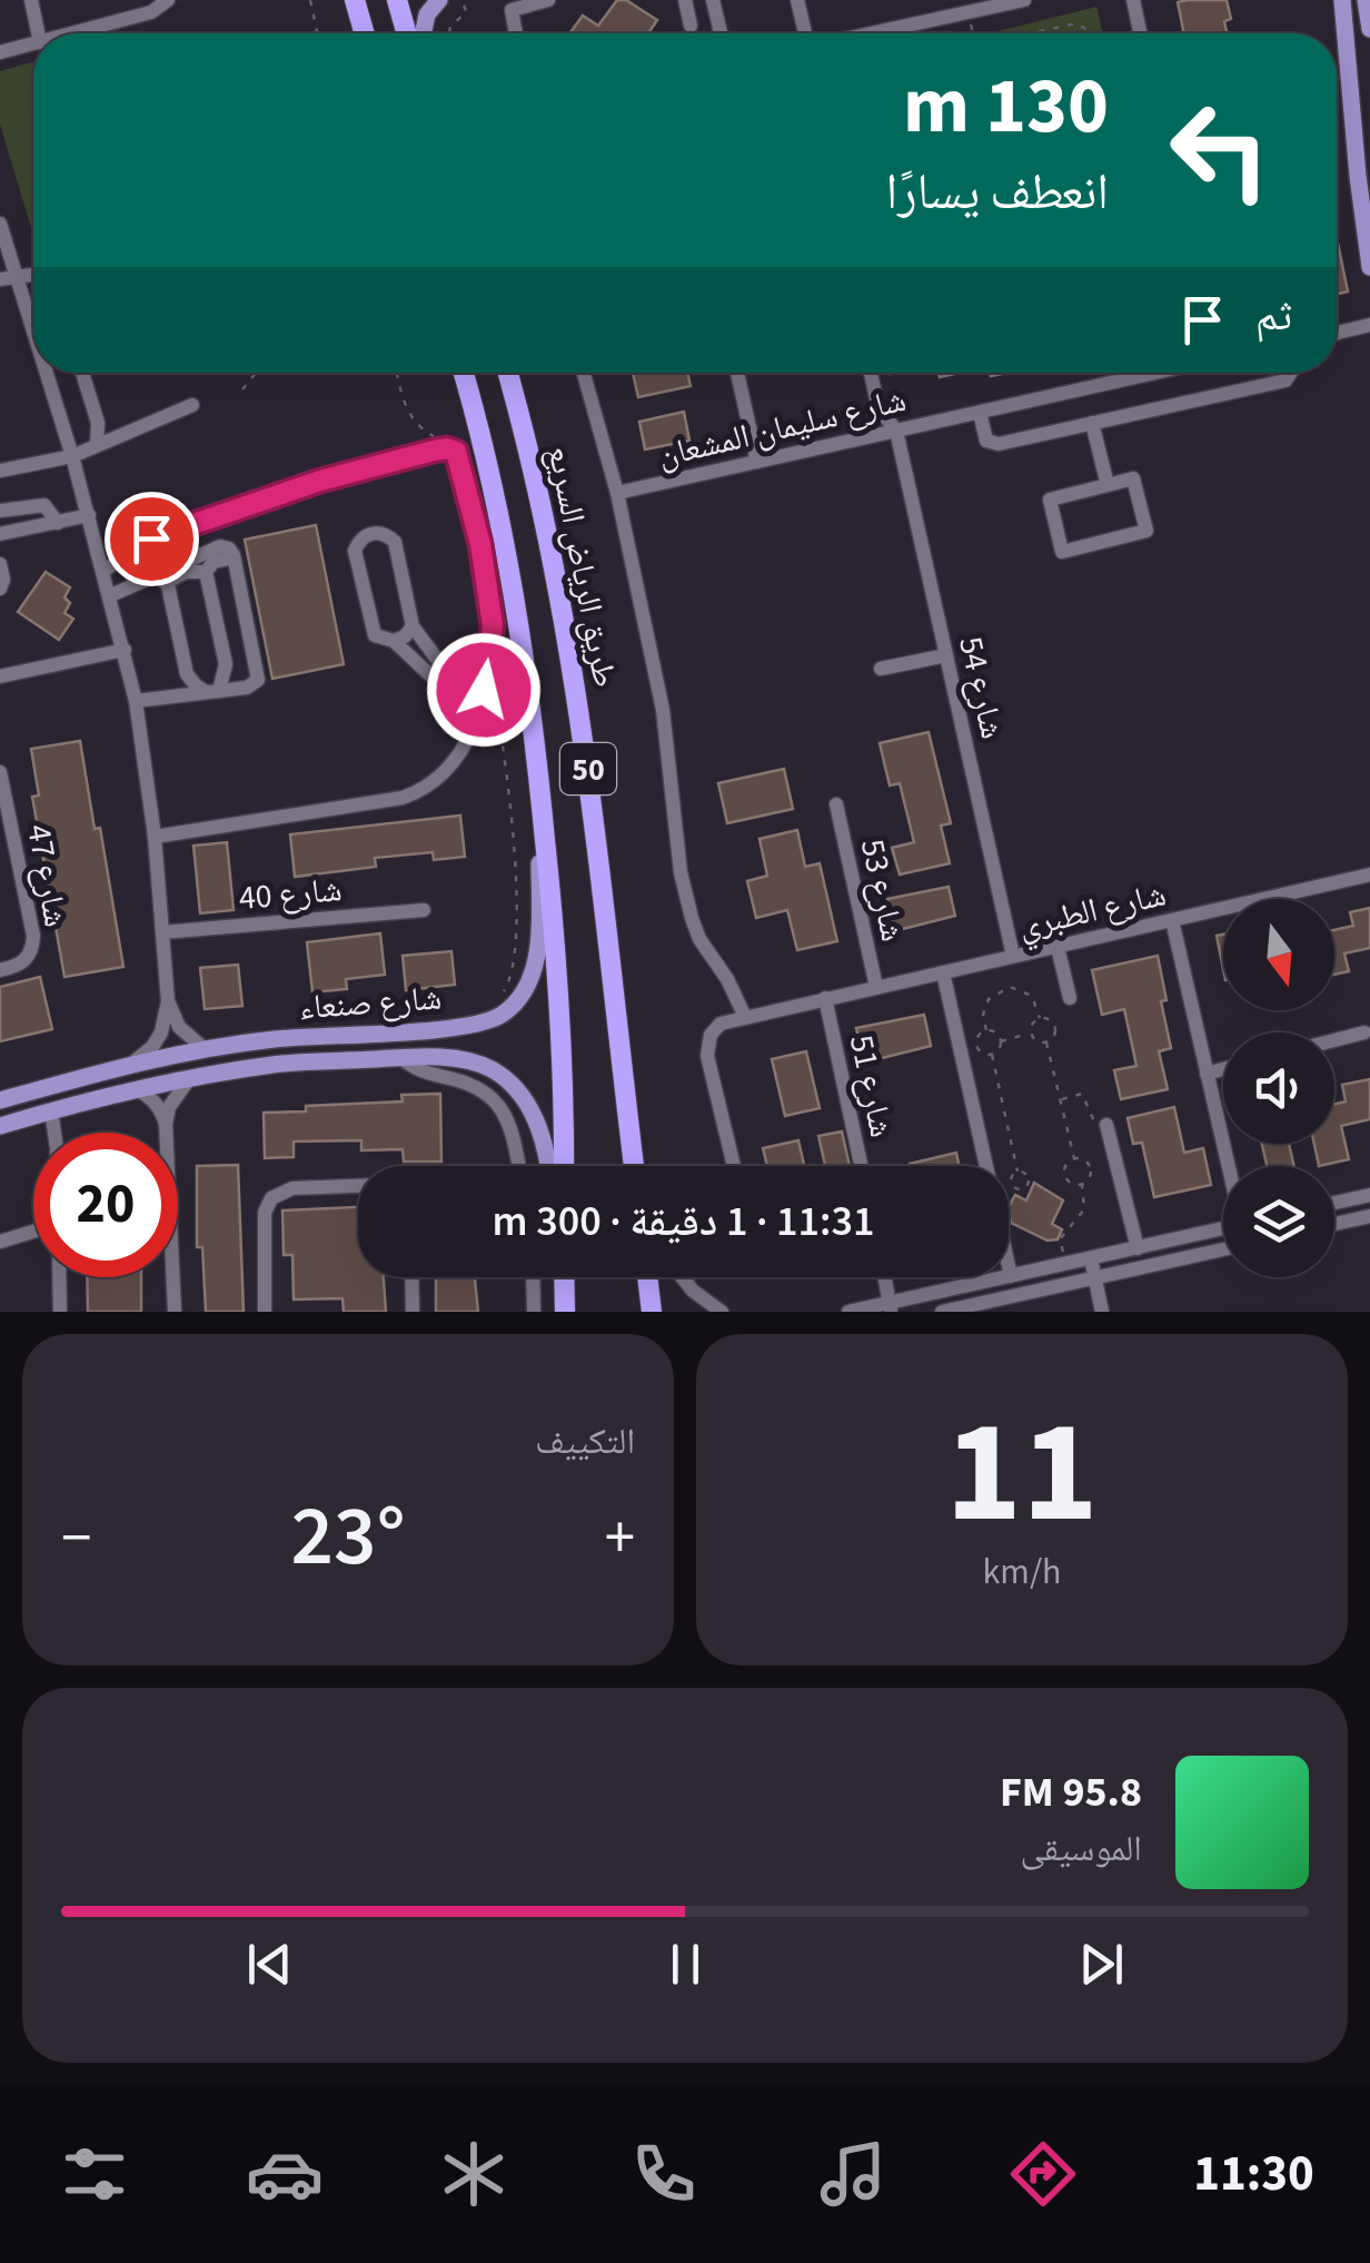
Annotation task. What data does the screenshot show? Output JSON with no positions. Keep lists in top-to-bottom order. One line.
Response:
{"streets":{"highway":["طريق الرياض السريع","50"],"main road":["شارع صنعاء"],"street":["شارع سليمان المشعان","شارع 54","شارع 47","شارع 53","شارع 40","شارع الطبري","شارع 51"]},"crossings":[["شارع سليمان المشعان","شارع 54"],["شارع 54","شارع الطبري"],["50","شارع صنعاء"],["شارع 53","شارع الطبري"],["شارع الطبري","شارع 51"]],"north":"bottom","page":{"turn":["130 m","انعطف يسارًا"],"then":"ثم","limit":"20","trip":"11:31 · 1 دقيقة · 300 m","tile":[["11","km/h"],"التكييف"],"heat":["−","23°","+"],"song":["95.8 FM","الموسيقى"],"tabs":"11:30"}}
